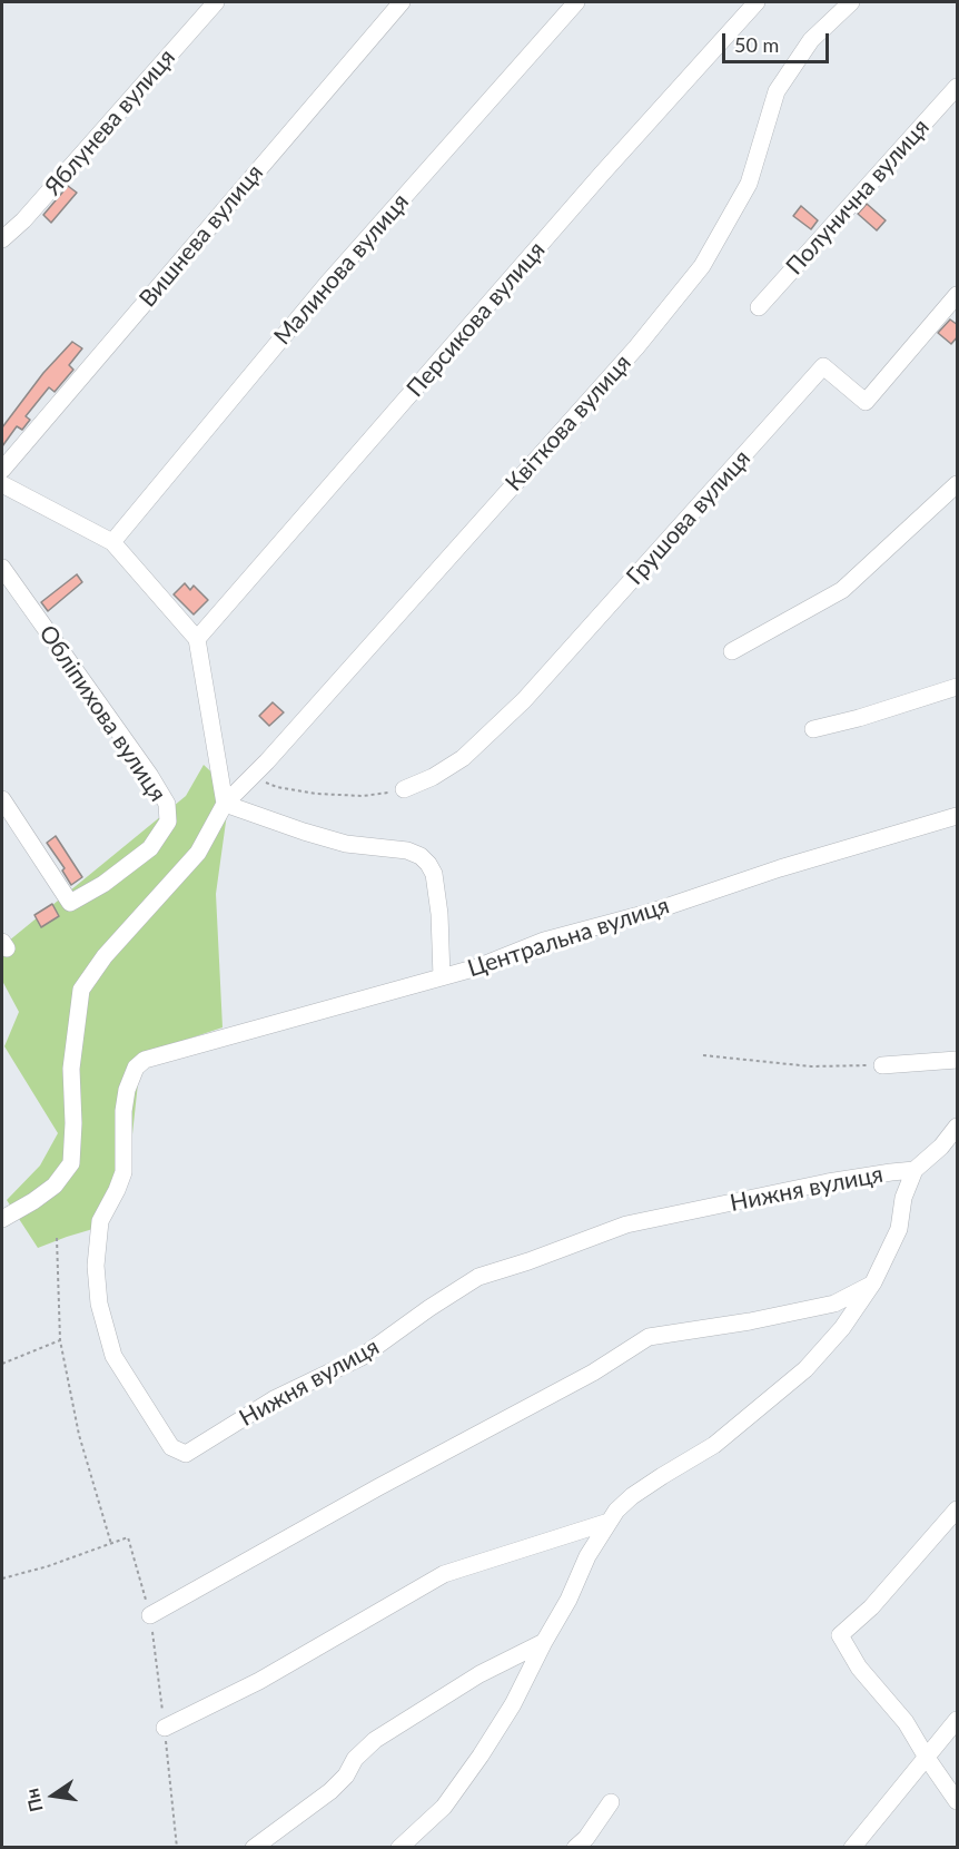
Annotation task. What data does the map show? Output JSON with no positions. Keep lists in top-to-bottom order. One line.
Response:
{"streets":{"street":["Яблунева вулиця","Полунична вулиця","Вишнева вулиця","Малинова вулиця","Персикова вулиця","Квіткова вулиця","Грушова вулиця","Обліпихова вулиця","Центральна вулиця","Нижня вулиця"]},"crossings":[["Центральна вулиця","Нижня вулиця"]],"scale_bar":"50 m","north":"left"}
